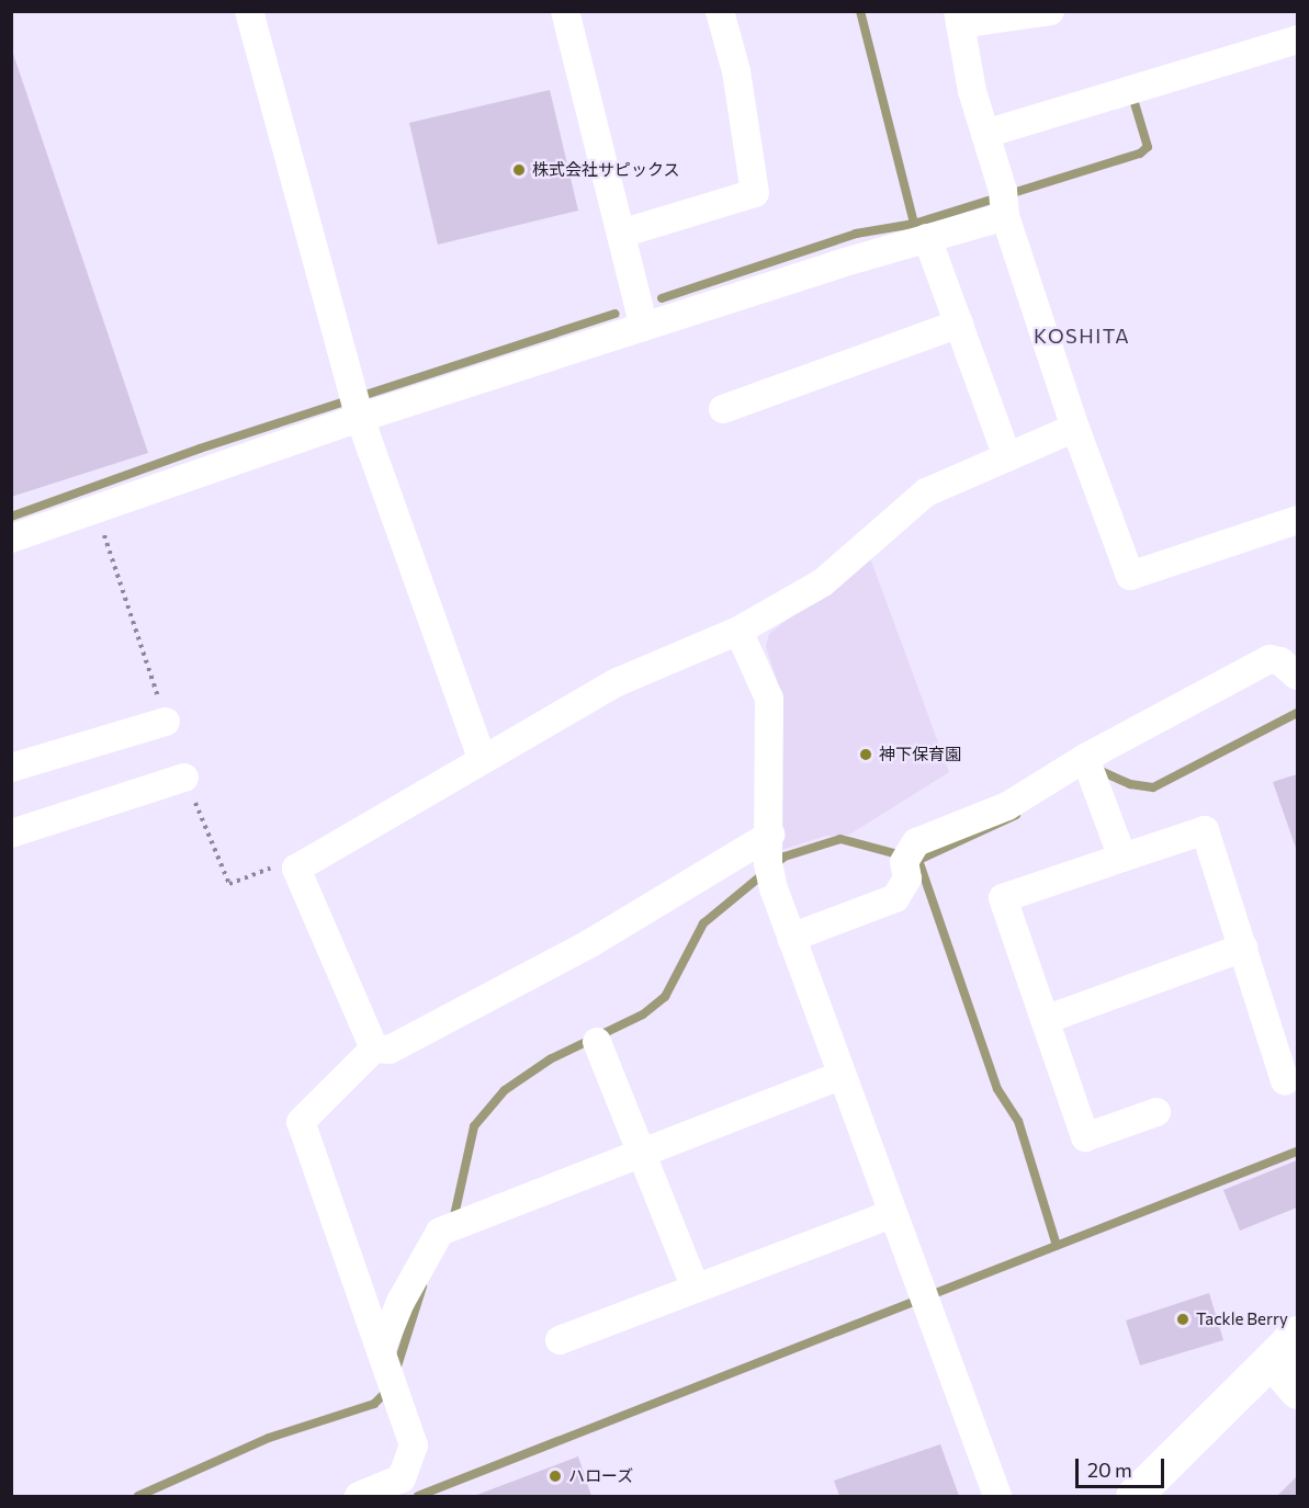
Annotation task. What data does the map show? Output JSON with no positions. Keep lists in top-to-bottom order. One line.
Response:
{"districts":["KOSHITA"],"places":["株式会社サピックス","神下保育園","Tackle Berry","ハローズ"],"scale_bar":"20 m"}
